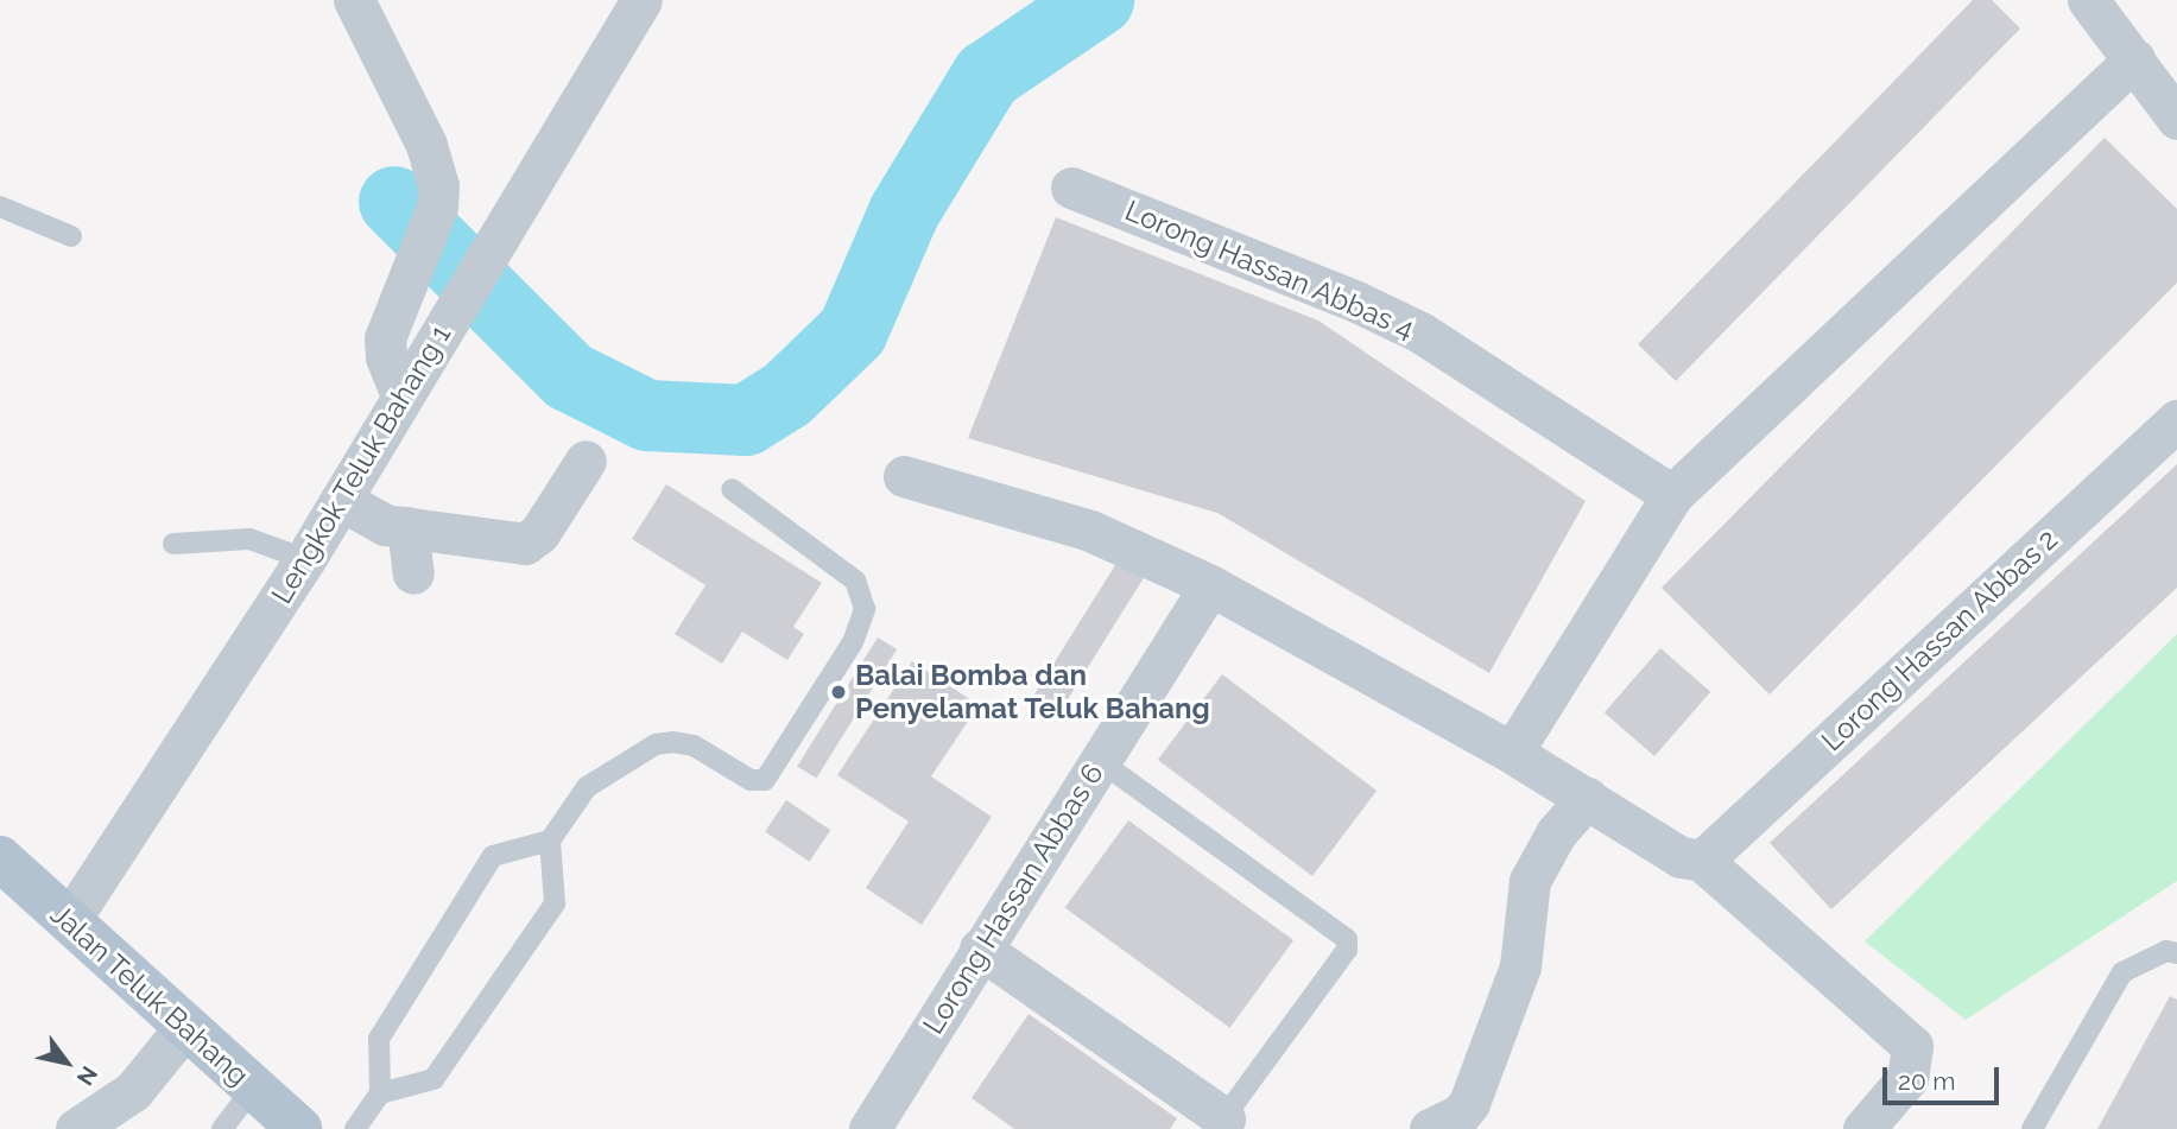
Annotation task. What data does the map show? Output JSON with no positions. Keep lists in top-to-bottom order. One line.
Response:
{"streets":{"main road":["Jalan Teluk Bahang"],"street":["Lorong Hassan Abbas 4","Lengkok Teluk Bahang 1","Lorong Hassan Abbas 2","Lorong Hassan Abbas 6"]},"crossings":[["Lengkok Teluk Bahang 1","Jalan Teluk Bahang"]],"places":["Balai Bomba dan Penyelamat Teluk Bahang"],"scale_bar":"20 m","north":"bottom right"}
